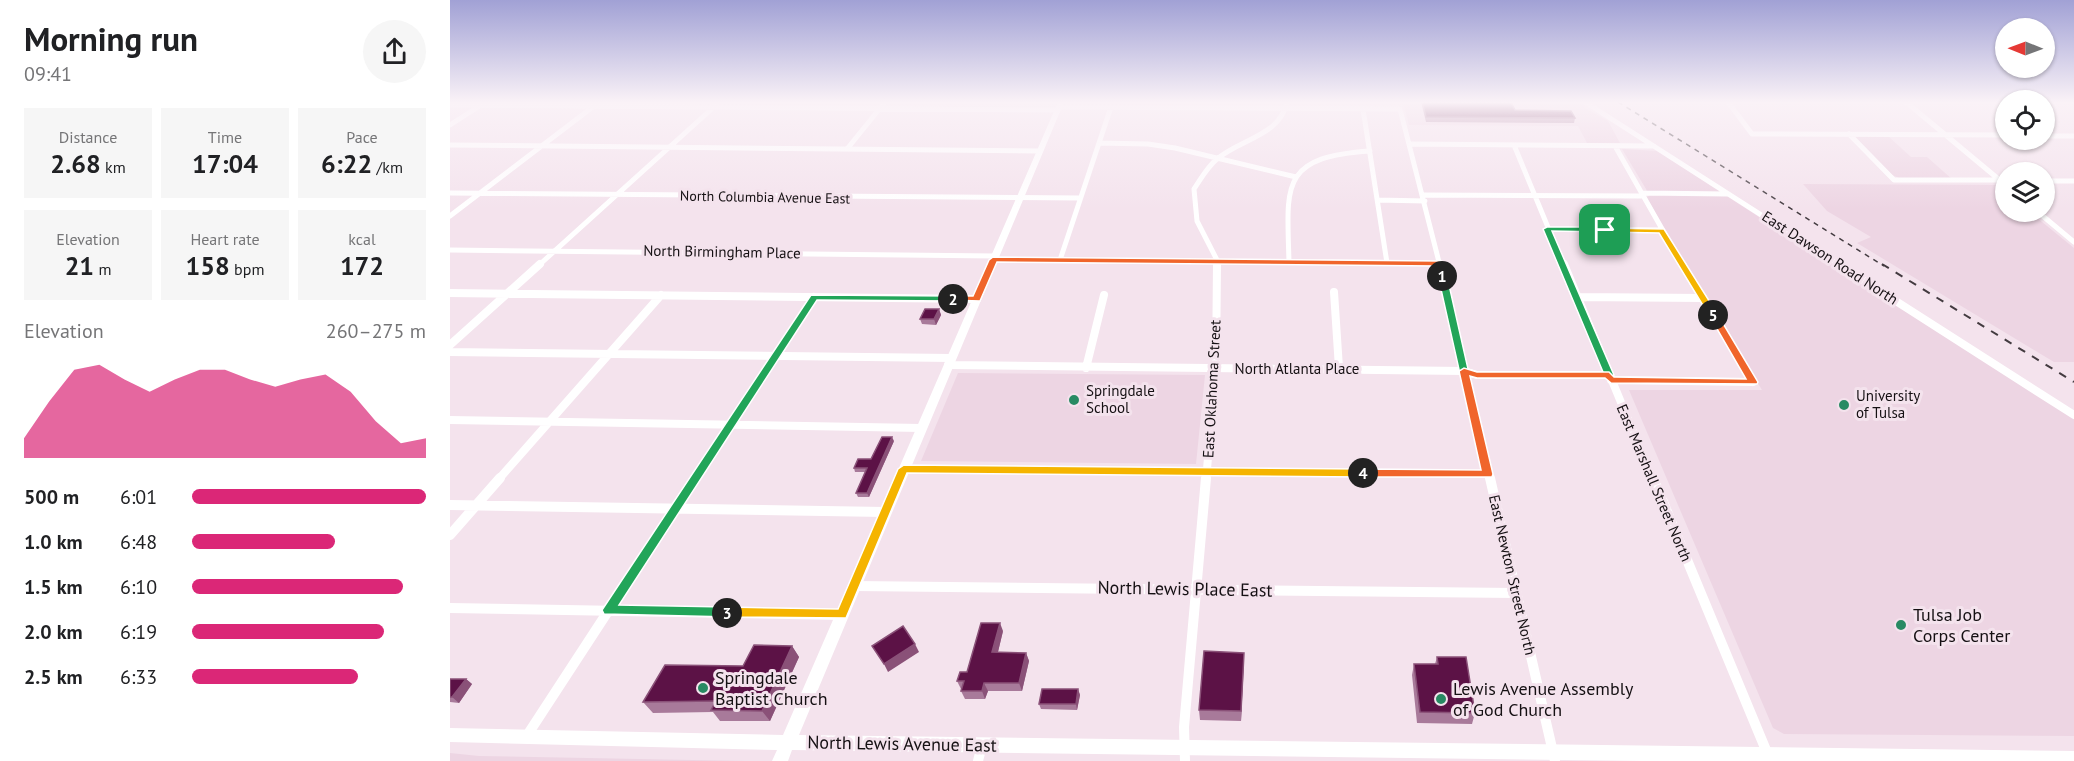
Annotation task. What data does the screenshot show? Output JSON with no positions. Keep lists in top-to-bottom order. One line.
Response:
{"streets":{"main road":["North Lewis Avenue East"],"street":["North Columbia Avenue East","North Birmingham Place","East Dawson Road North","North Atlanta Place","East Oklahoma Street","East Marshall Street North","East Newton Street North","North Lewis Place East"]},"crossings":[["North Birmingham Place","East Oklahoma Street"],["North Birmingham Place","East Newton Street North"],["North Atlanta Place","East Oklahoma Street"],["North Atlanta Place","East Marshall Street North"],["North Atlanta Place","East Newton Street North"],["East Oklahoma Street","North Lewis Place East"],["East Oklahoma Street","North Lewis Avenue East"],["East Marshall Street North","North Lewis Avenue East"],["East Newton Street North","North Lewis Place East"],["East Newton Street North","North Lewis Avenue East"]],"places":["Springdale School","University of Tulsa","Tulsa Job Corps Center","Springdale Baptist Church","Lewis Avenue Assembly of God Church"],"north":"left","page":{"heading":["Morning run","09:41"],"stats":[["Distance","2.68 km"],["Time","17:04"],["Pace","6:22 /km"],["Elevation","21 m"],["Heart rate","158 bpm"],["kcal","172"]],"pins":["1","2","5","4","3"],"chart":["Elevation","260–275 m"],"list":[{"name":"500 m","note":"6:01"},{"name":"1.0 km","note":"6:48"},{"name":"1.5 km","note":"6:10"},{"name":"2.0 km","note":"6:19"},{"name":"2.5 km","note":"6:33"}]}}
